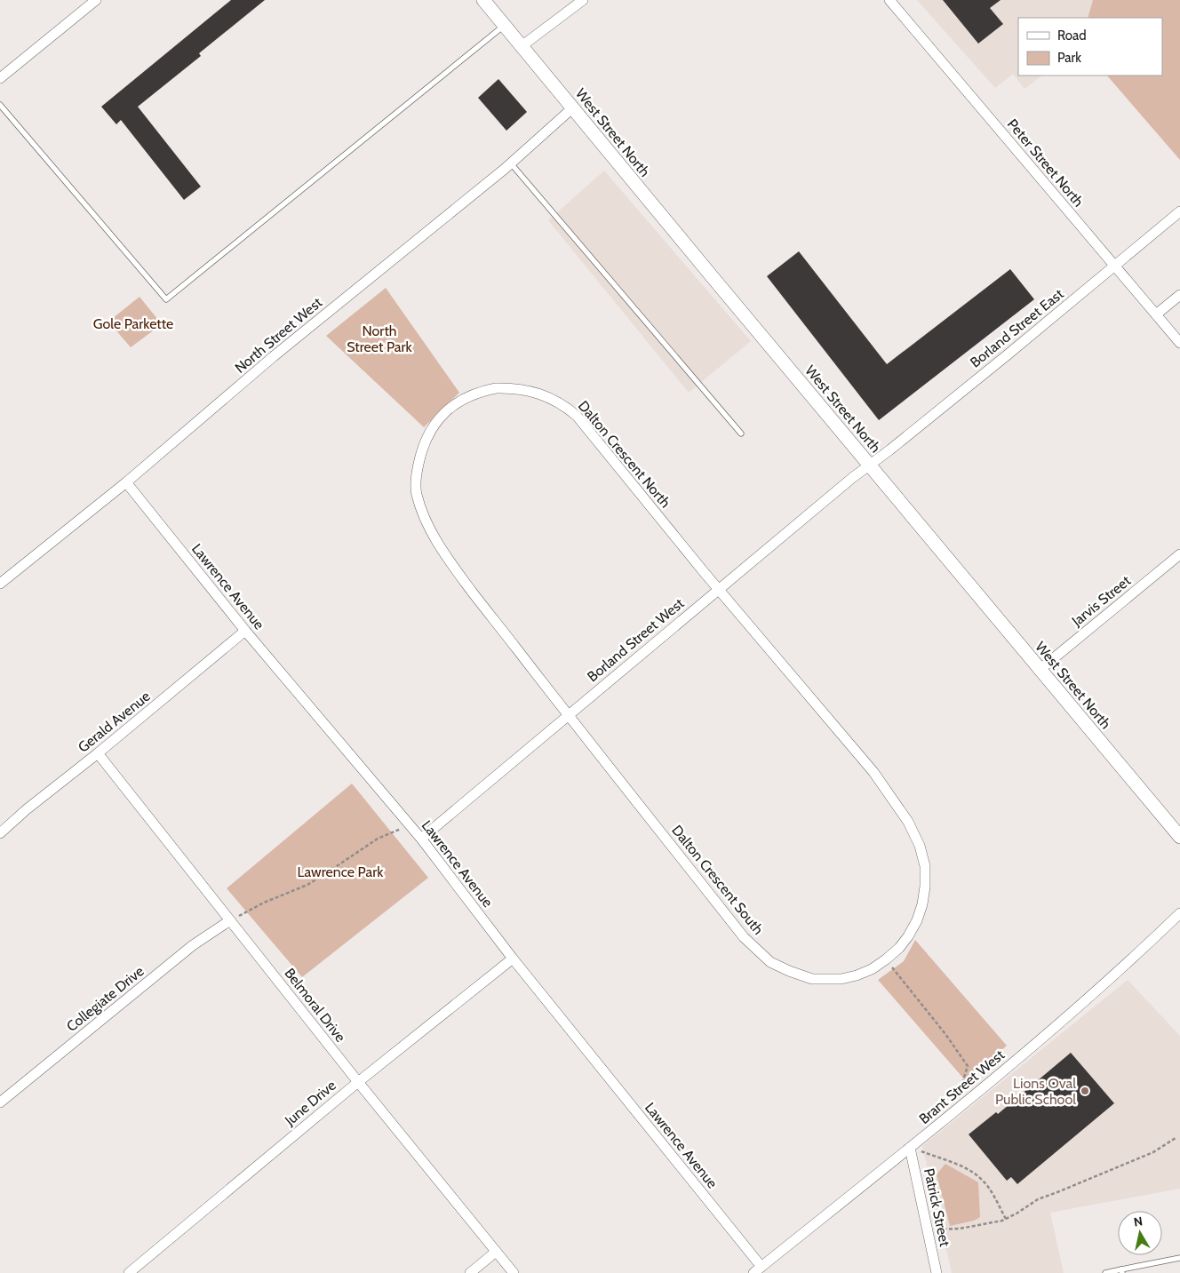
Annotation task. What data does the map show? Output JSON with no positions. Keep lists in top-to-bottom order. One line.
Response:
{"streets":{"main road":["West Street North"],"street":["Peter Street North","Borland Street East","North Street West","Dalton Crescent North","Lawrence Avenue","Jarvis Street","Borland Street West","Gerald Avenue","Dalton Crescent South","Collegiate Drive","Belmoral Drive","Brant Street West","June Drive","Patrick Street"]},"crossings":[["West Street North","Borland Street East"],["West Street North","North Street West"],["West Street North","Jarvis Street"],["West Street North","Borland Street West"],["Peter Street North","Borland Street East"],["Borland Street East","Borland Street West"],["North Street West","Lawrence Avenue"],["Dalton Crescent North","Borland Street West"],["Dalton Crescent North","Dalton Crescent South"],["Lawrence Avenue","Borland Street West"],["Lawrence Avenue","Gerald Avenue"],["Lawrence Avenue","Brant Street West"],["Lawrence Avenue","June Drive"],["Borland Street West","Dalton Crescent South"],["Gerald Avenue","Belmoral Drive"],["Collegiate Drive","Belmoral Drive"],["Belmoral Drive","June Drive"],["Brant Street West","Patrick Street"]],"parks":["Gole Parkette","North Street Park","Lawrence Park"],"places":["Lions Oval Public School"],"legend":["Road","Park"],"north":"top"}
